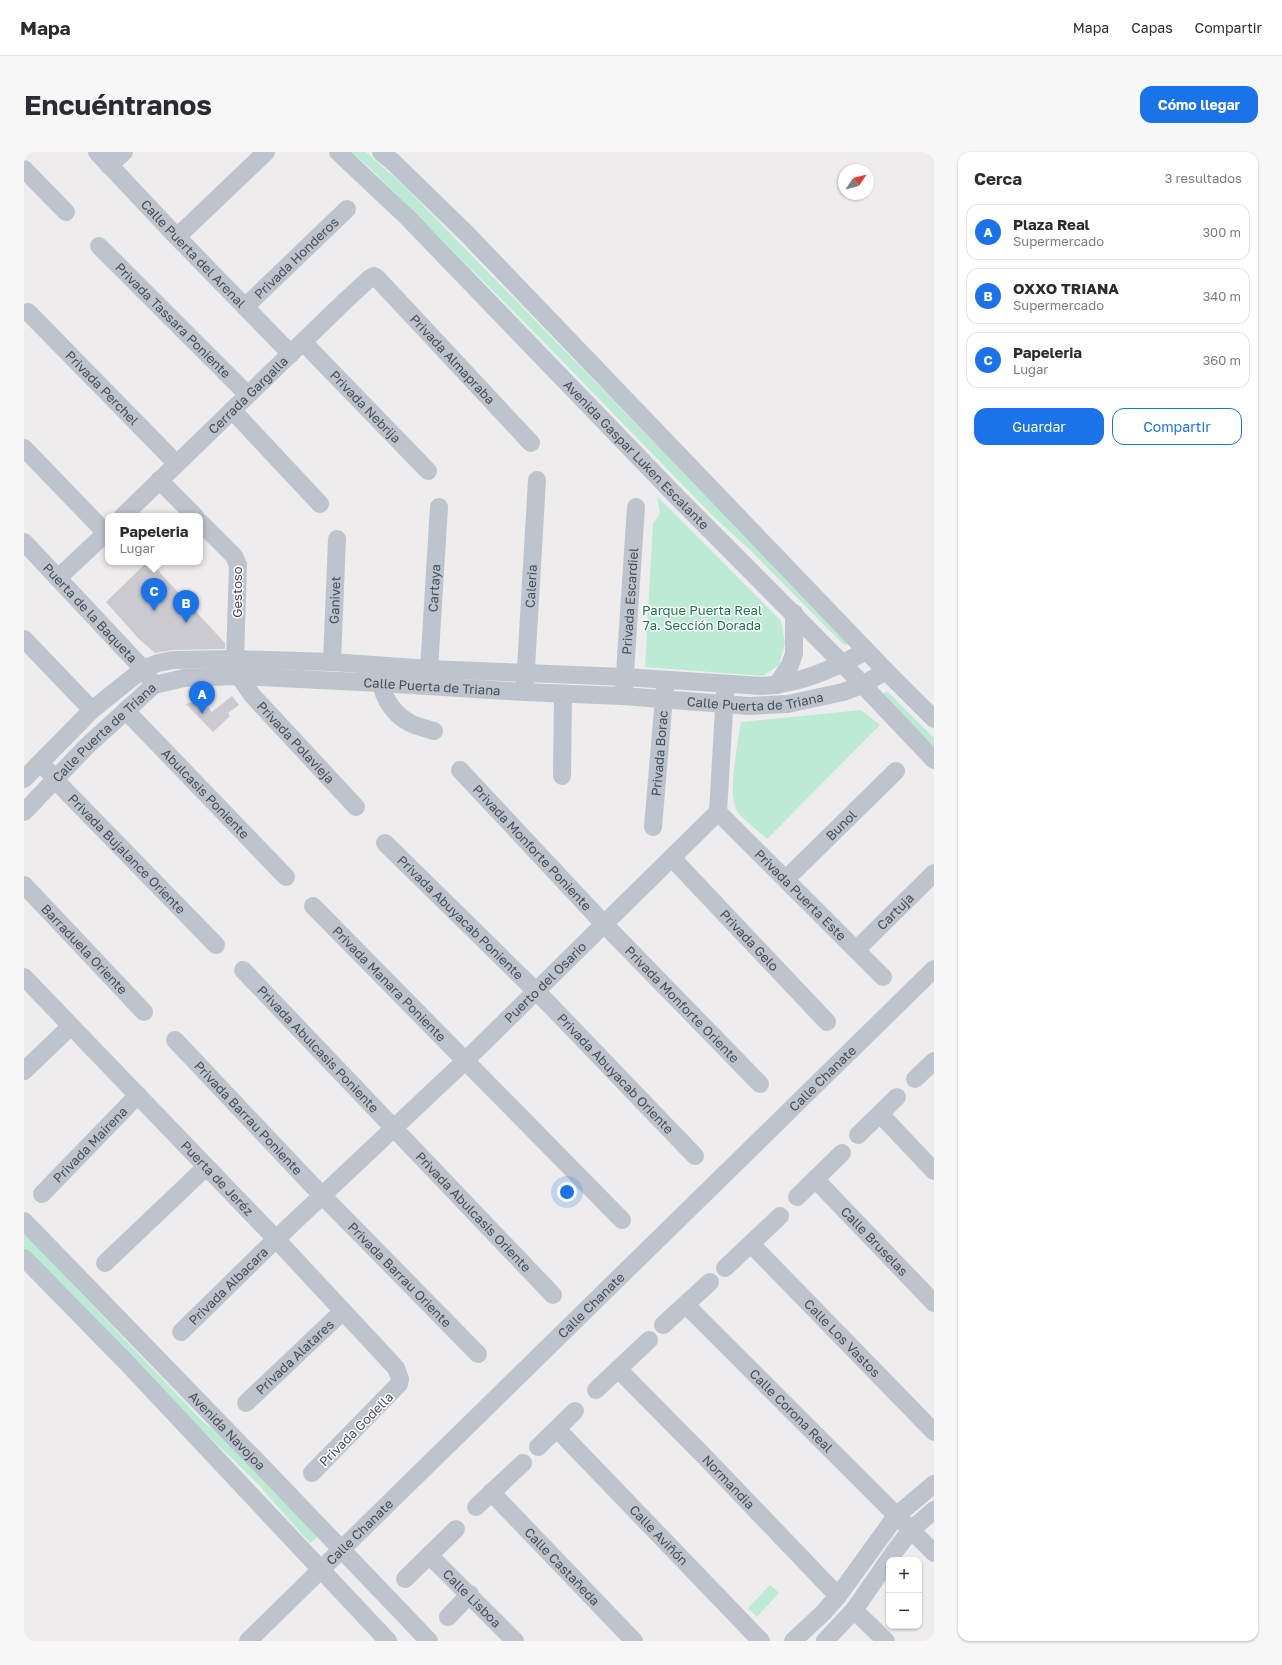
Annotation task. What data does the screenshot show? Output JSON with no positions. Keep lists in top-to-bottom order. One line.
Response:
{"streets":{"street":["Calle Puerta del Arenal","Privada Honderos","Privada Tassara Poniente","Privada Almapraba","Privada Perchel","Cerrada Gargalla","Privada Nebrija","Avenida Gaspar Luken Escalante","Caleria","Cartaya","Gestoso","Ganivet","Privada Escardiel","Puerta de la Baqueta","Calle Puerta de Triana","Privada Polavieja","Privada Borac","Abulcasis Poniente","Bunol","Privada Monforte Poniente","Privada Bujalance Oriente","Privada Puerta Este","Cartuja","Privada Abuyacab Poniente","Privada Gelo","Barraduela Oriente","Puerto del Osario","Privada Manara Poniente","Privada Monforte Oriente","Privada Abulcasis Poniente","Privada Abuyacab Oriente","Calle Chanate","Privada Barrau Poniente","Privada Mairena","Puerta de Jeréz","Privada Abulcasis Oriente","Calle Bruselas","Privada Barrau Oriente","Privada Albacara","Calle Los Vastos","Privada Alatares","Calle Corona Real","Privada Godella","Avenida Navojoa","Normandia","Calle Aviñón","Calle Castañeda","Calle Lisboa"]},"crossings":[["Calle Puerta del Arenal","Privada Honderos"],["Calle Puerta del Arenal","Cerrada Gargalla"],["Calle Puerta del Arenal","Privada Nebrija"],["Privada Tassara Poniente","Cerrada Gargalla"],["Privada Almapraba","Cerrada Gargalla"],["Privada Perchel","Cerrada Gargalla"],["Cerrada Gargalla","Privada Nebrija"],["Avenida Gaspar Luken Escalante","Calle Puerta de Triana"],["Caleria","Calle Puerta de Triana"],["Cartaya","Calle Puerta de Triana"],["Gestoso","Calle Puerta de Triana"],["Gestoso","Privada Polavieja"],["Ganivet","Calle Puerta de Triana"],["Privada Escardiel","Calle Puerta de Triana"],["Puerta de la Baqueta","Calle Puerta de Triana"],["Calle Puerta de Triana","Privada Polavieja"],["Calle Puerta de Triana","Privada Borac"],["Calle Puerta de Triana","Abulcasis Poniente"],["Calle Puerta de Triana","Privada Bujalance Oriente"],["Bunol","Privada Puerta Este"],["Privada Monforte Poniente","Puerto del Osario"],["Privada Monforte Poniente","Privada Monforte Oriente"],["Privada Puerta Este","Cartuja"],["Privada Puerta Este","Puerto del Osario"],["Privada Abuyacab Poniente","Puerto del Osario"],["Privada Abuyacab Poniente","Privada Abuyacab Oriente"],["Privada Gelo","Puerto del Osario"],["Puerto del Osario","Privada Manara Poniente"],["Puerto del Osario","Privada Monforte Oriente"],["Puerto del Osario","Privada Abulcasis Poniente"],["Puerto del Osario","Privada Abuyacab Oriente"],["Puerto del Osario","Privada Barrau Poniente"],["Puerto del Osario","Puerta de Jeréz"],["Puerto del Osario","Privada Abulcasis Oriente"],["Puerto del Osario","Privada Barrau Oriente"],["Puerto del Osario","Privada Albacara"],["Privada Abulcasis Poniente","Privada Abulcasis Oriente"],["Calle Chanate","Avenida Navojoa"],["Privada Barrau Poniente","Privada Barrau Oriente"],["Privada Mairena","Puerta de Jeréz"],["Puerta de Jeréz","Privada Albacara"],["Puerta de Jeréz","Privada Alatares"],["Puerta de Jeréz","Privada Godella"]],"parks":["Parque Puerta Real 7a. Sección Dorada"],"north":"top right","page":{"header":"Mapa","nav":["Mapa","Capas","Compartir"],"buttons":["Cómo llegar",["Guardar","Compartir"]],"title":"Encuéntranos","heading":["Cerca","3 resultados"],"list":[{"mark":"A","name":"Plaza Real","note":"Supermercado","value":"300 m"},{"mark":"B","name":"OXXO TRIANA","note":"Supermercado","value":"340 m"},{"mark":"C","name":"Papeleria","note":"Lugar","value":"360 m"}],"popup":["Papeleria","Lugar"],"pins":["C","B","A"],"map_buttons":["+","−"]}}
